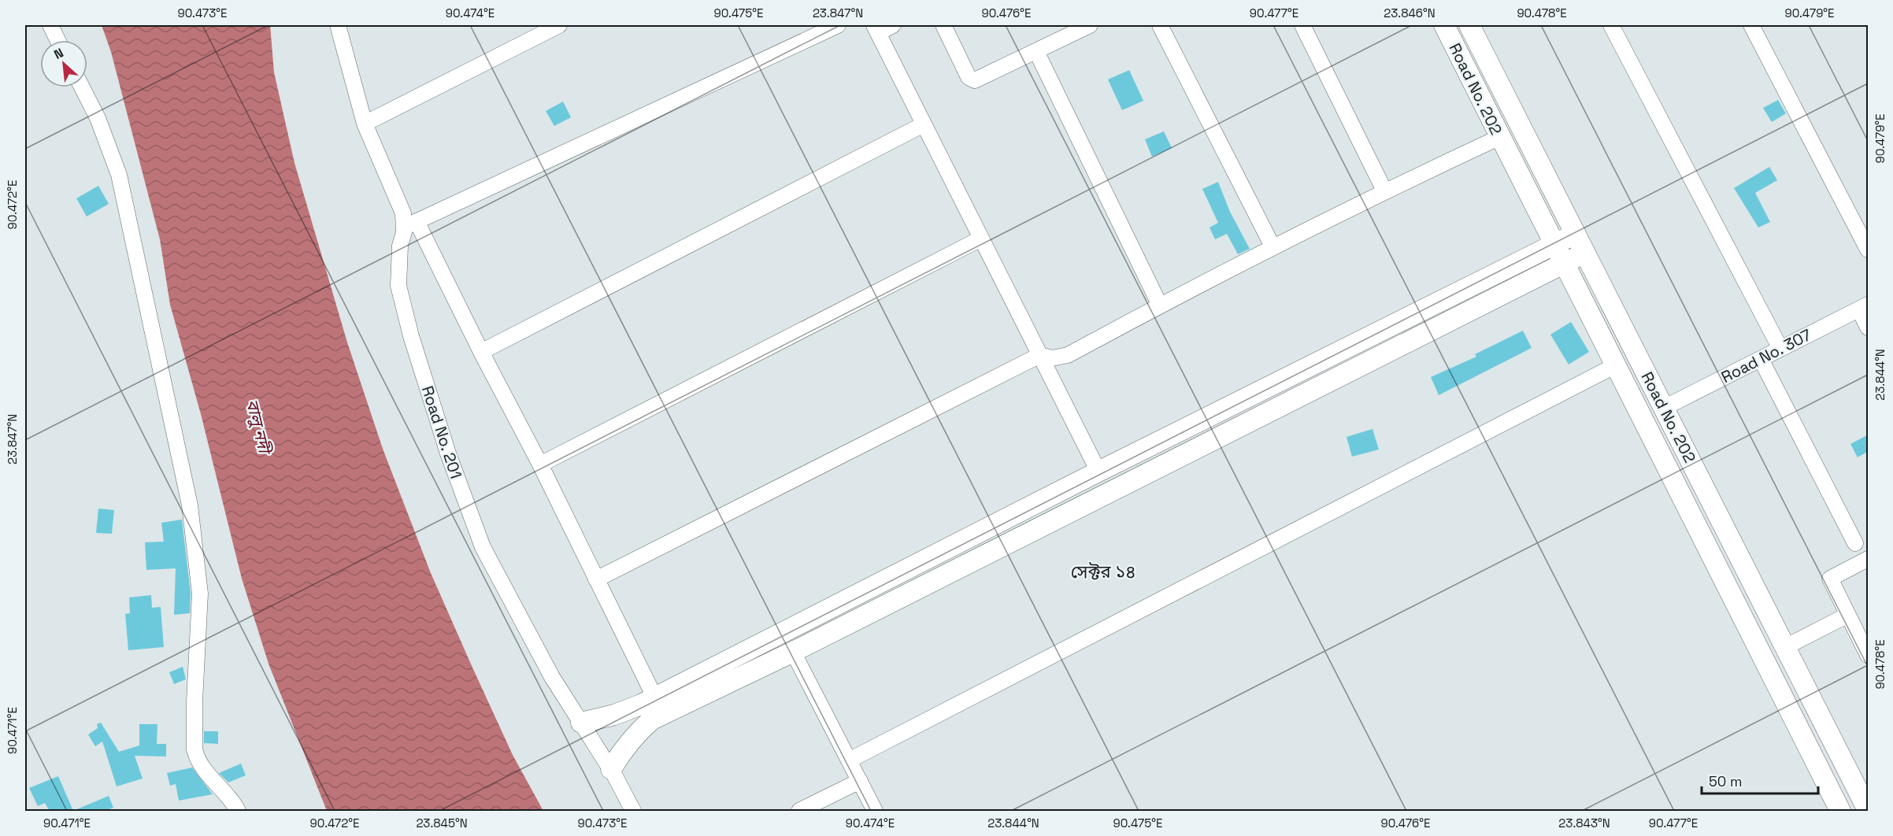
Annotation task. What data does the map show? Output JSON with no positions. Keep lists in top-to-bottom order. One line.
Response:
{"streets":{"street":["Road No. 202","Road No. 307","Road No. 201"]},"crossings":[["Road No. 202","Road No. 307"]],"districts":["সেক্টর ১৪"],"water":["বালু নদী"],"scale_bar":"50 m","north":"top left","coordinates":["90.473°E","90.474°E","90.475°E","23.847°N","90.476°E","90.477°E","23.846°N","90.478°E","90.479°E","90.472°E","23.844°N","90.471°E","23.845°N","23.843°N"]}
